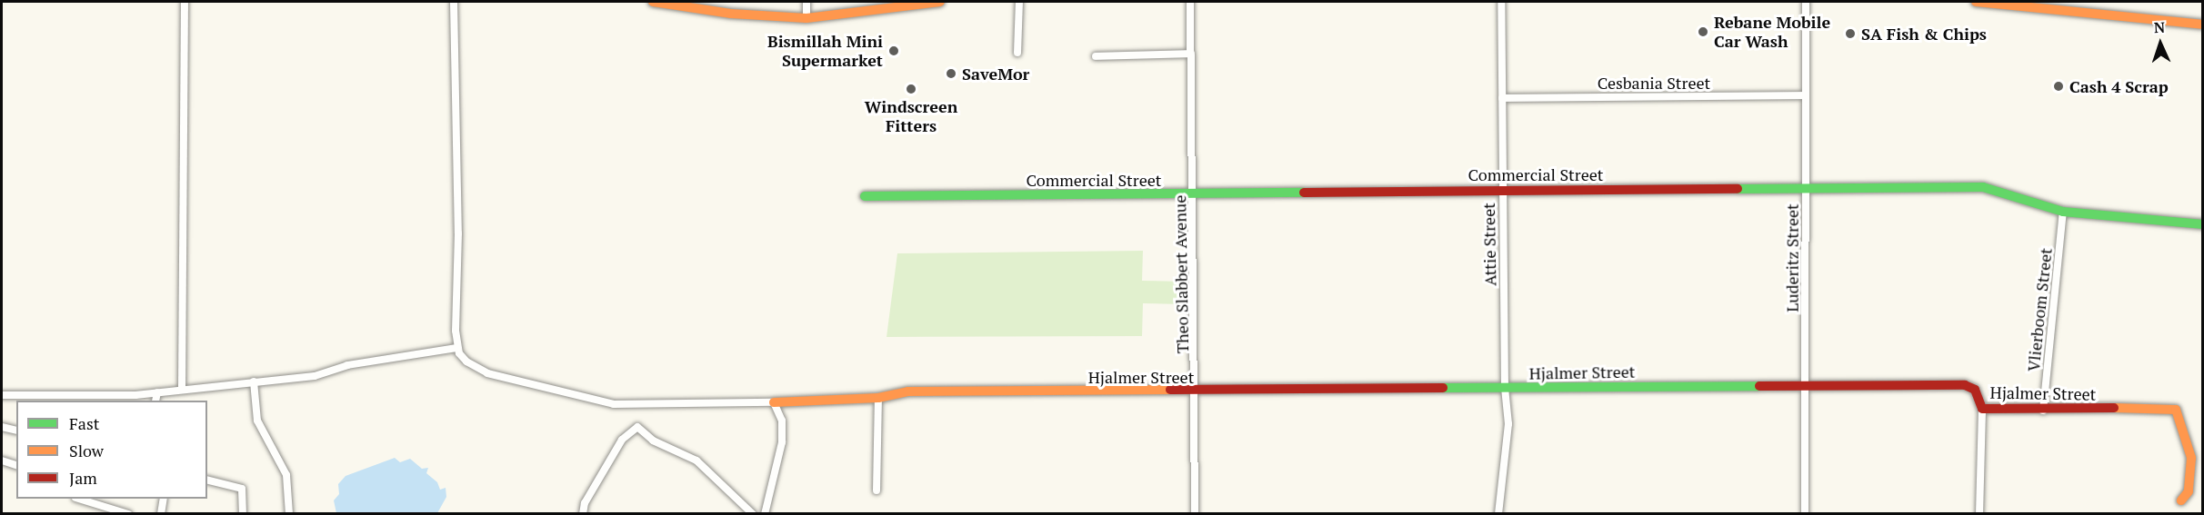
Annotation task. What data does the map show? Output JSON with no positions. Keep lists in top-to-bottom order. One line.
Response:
{"streets":{"street":["Cesbania Street","Commercial Street","Attie Street","Luderitz Street","Theo Slabbert Avenue","Vlierboom Street","Hjalmer Street"]},"crossings":[["Cesbania Street","Attie Street"],["Cesbania Street","Luderitz Street"],["Commercial Street","Attie Street"],["Commercial Street","Luderitz Street"],["Commercial Street","Theo Slabbert Avenue"],["Commercial Street","Vlierboom Street"],["Attie Street","Hjalmer Street"],["Luderitz Street","Hjalmer Street"],["Theo Slabbert Avenue","Hjalmer Street"],["Vlierboom Street","Hjalmer Street"]],"places":["Rebane Mobile Car Wash","SA Fish & Chips","Bismillah Mini Supermarket","SaveMor","Cash 4 Scrap","Windscreen Fitters"],"legend":["Fast","Slow","Jam"],"north":"top"}
